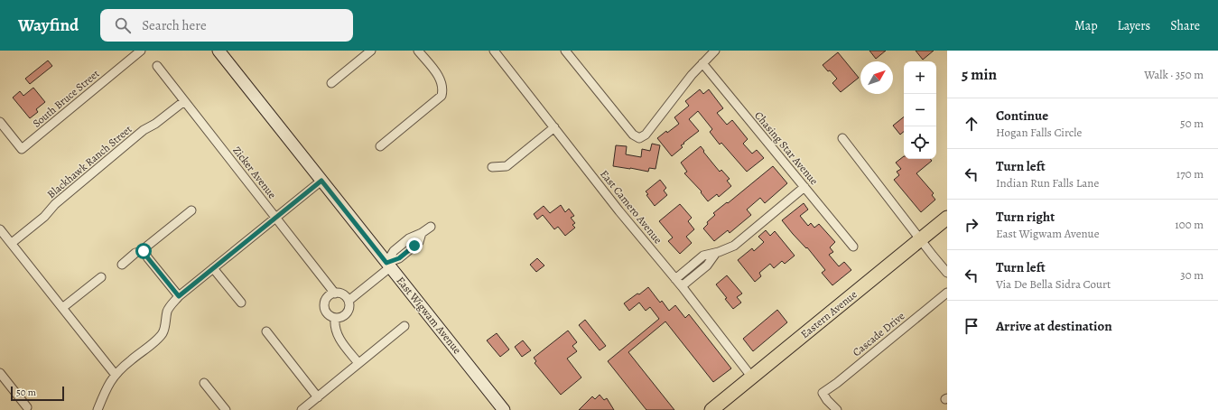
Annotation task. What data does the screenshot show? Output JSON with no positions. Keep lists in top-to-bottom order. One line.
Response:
{"streets":{"main road":["Eastern Avenue","East Wigwam Avenue"],"street":["South Bruce Street","Chasing Star Avenue","Blackhawk Ranch Street","Zicker Avenue","East Camero Avenue","Cascade Drive"]},"crossings":[["Blackhawk Ranch Street","Zicker Avenue"],["East Camero Avenue","Eastern Avenue"]],"scale_bar":"50 m","north":"top right","page":{"header":"Wayfind","search":"Search here","nav":["Map","Layers","Share"],"heading":["5 min","Walk · 350 m"],"map_buttons":["+","−"],"list":[["Continue","Hogan Falls Circle","50 m"],["Turn left","Indian Run Falls Lane","170 m"],["Turn right","East Wigwam Avenue","100 m"],["Turn left","Via De Bella Sidra Court","30 m"],"Arrive at destination"],"scale":"50 m"}}
